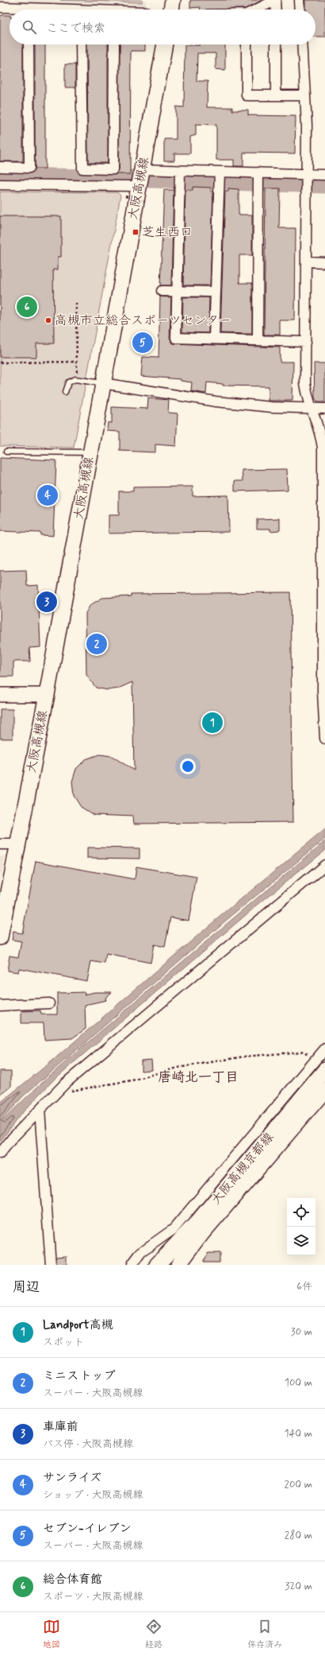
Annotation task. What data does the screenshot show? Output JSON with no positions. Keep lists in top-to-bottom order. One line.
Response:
{"streets":{"main road":["大阪高槻線","大阪高槻京都線"]},"districts":["唐崎北一丁目"],"places":{"transit":["芝生西口"],"other":["高槻市立総合スポーツセンター"]},"page":{"search":"ここで検索","pins":["6","5","4","3","2","1"],"heading":["周辺","6件"],"list":[{"mark":"1","name":"Landport高槻","note":"スポット","value":"30 m"},{"mark":"2","name":"ミニストップ","note":"スーパー · 大阪高槻線","value":"100 m"},{"mark":"3","name":"車庫前","note":"バス停 · 大阪高槻線","value":"140 m"},{"mark":"4","name":"サンライズ","note":"ショップ · 大阪高槻線","value":"200 m"},{"mark":"5","name":"セブン-イレブン","note":"スーパー · 大阪高槻線","value":"280 m"},{"mark":"6","name":"総合体育館","note":"スポーツ · 大阪高槻線","value":"320 m"}],"nav":["地図","経路","保存済み"]}}
